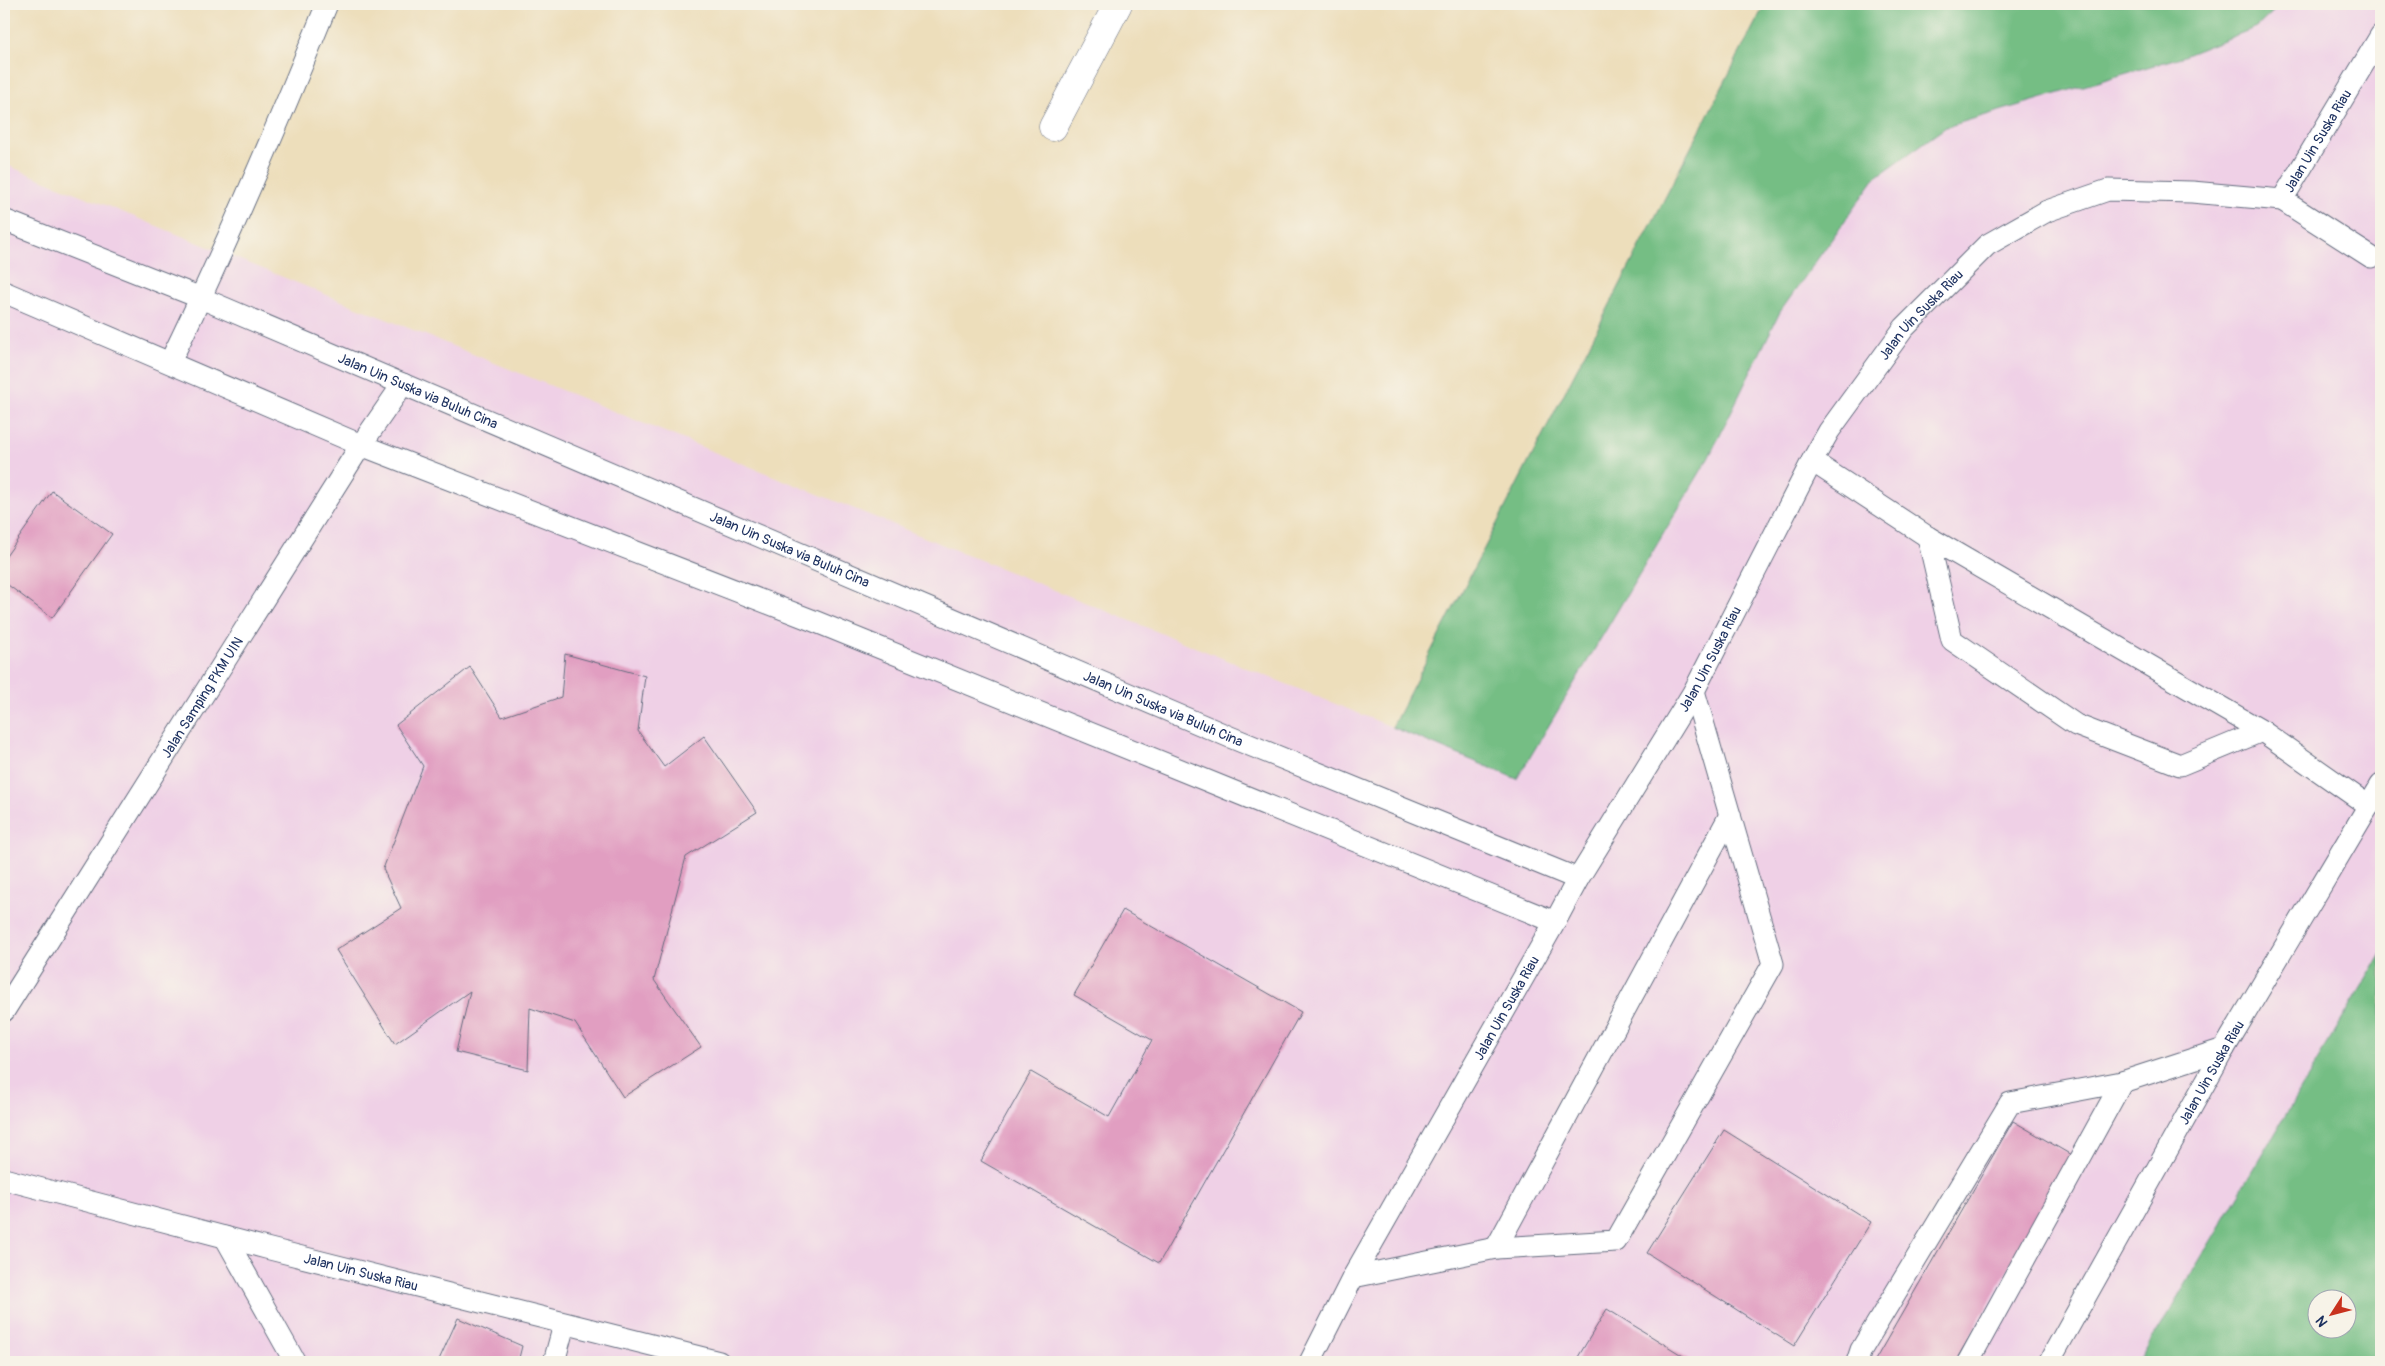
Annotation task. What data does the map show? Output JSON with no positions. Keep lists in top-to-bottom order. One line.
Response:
{"streets":{"lane":["Jalan Uin Suska Riau","Jalan Uin Suska via Buluh Cina","Jalan Samping PKM UIN"]},"crossings":[["Jalan Uin Suska Riau","Jalan Uin Suska via Buluh Cina"],["Jalan Uin Suska via Buluh Cina","Jalan Samping PKM UIN"]],"north":"bottom left"}
